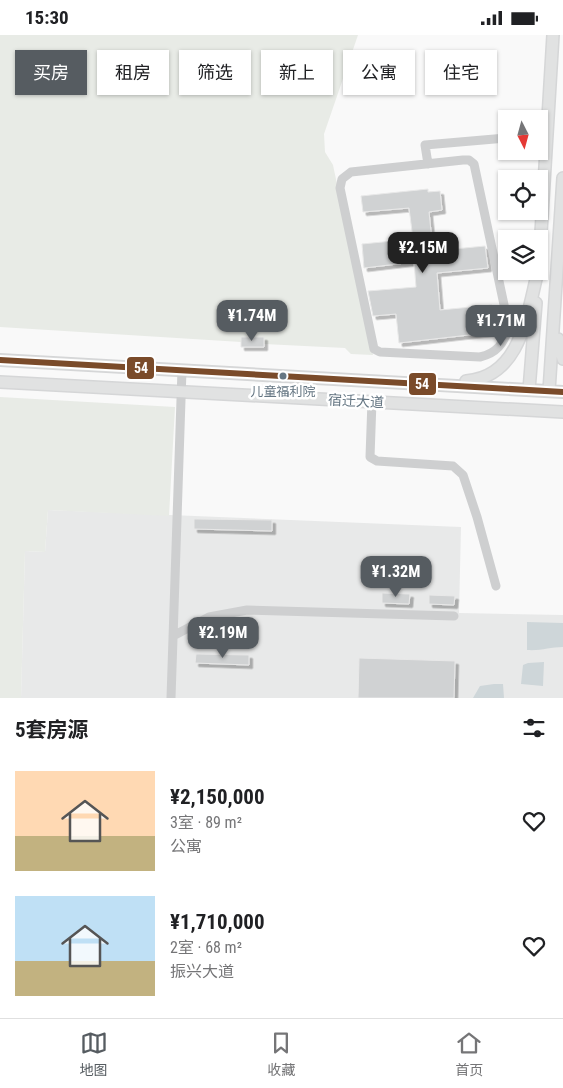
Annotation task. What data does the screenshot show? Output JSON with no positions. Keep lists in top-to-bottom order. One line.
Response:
{"streets":{"main road":["宿迁大道"]},"places":["儿童福利院"],"lines":["transit line 54"],"north":"bottom","page":{"status":"15:30","chip":["买房","租房","筛选","新上","公寓","住宅"],"price":["¥2.15M","¥1.74M","¥1.71M","¥1.32M","¥2.19M"],"heading":"5套房源","list":[{"name":"¥2,150,000","note":"3室 · 89 m² · 公寓"},{"name":"¥1,710,000","note":"2室 · 68 m² · 振兴大道"}],"tabs":["地图","收藏","首页"]}}
